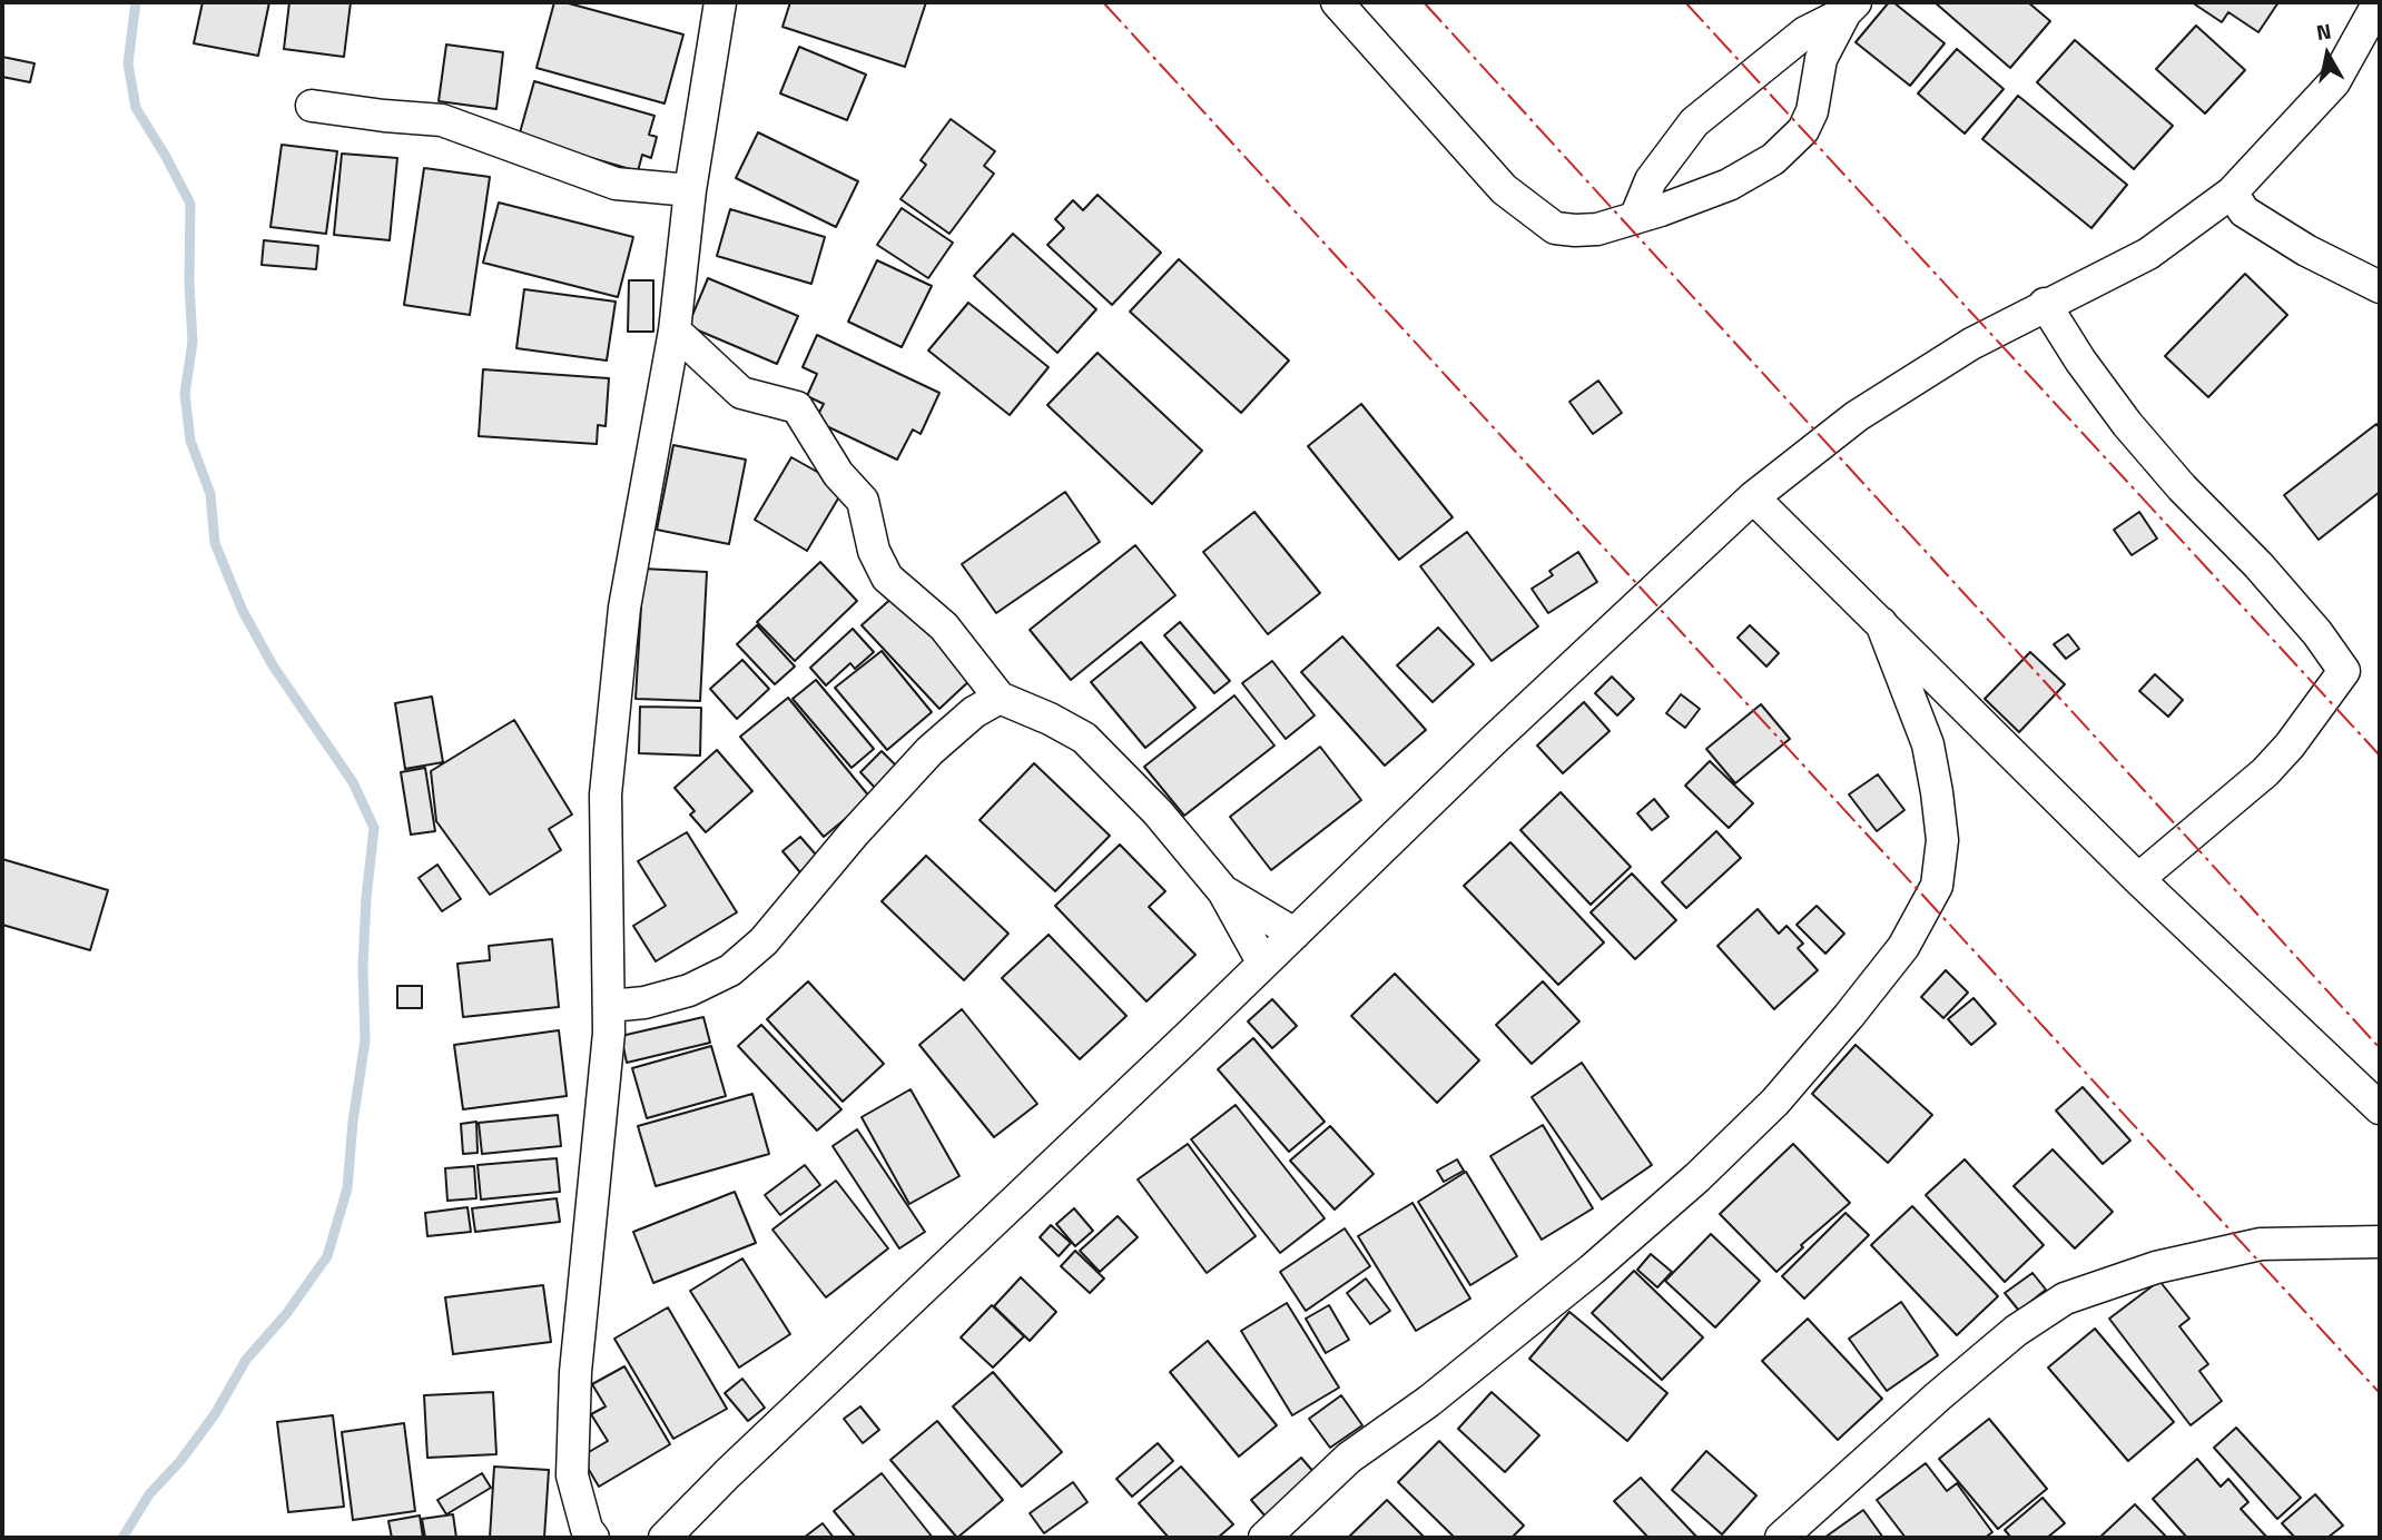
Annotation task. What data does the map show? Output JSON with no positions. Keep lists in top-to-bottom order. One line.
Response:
{"north":"top"}
